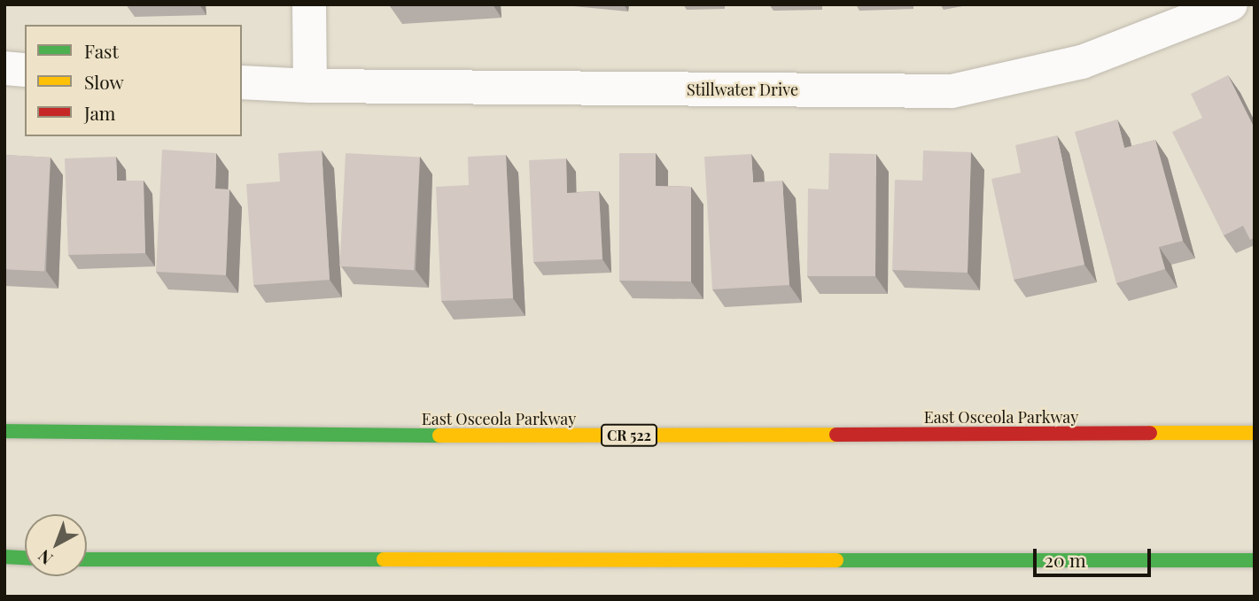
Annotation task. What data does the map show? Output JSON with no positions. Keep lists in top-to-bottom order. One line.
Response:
{"streets":{"main road":["East Osceola Parkway","CR 522"],"street":["Stillwater Drive"]},"legend":["Fast","Slow","Jam"],"scale_bar":"20 m","north":"bottom left"}
